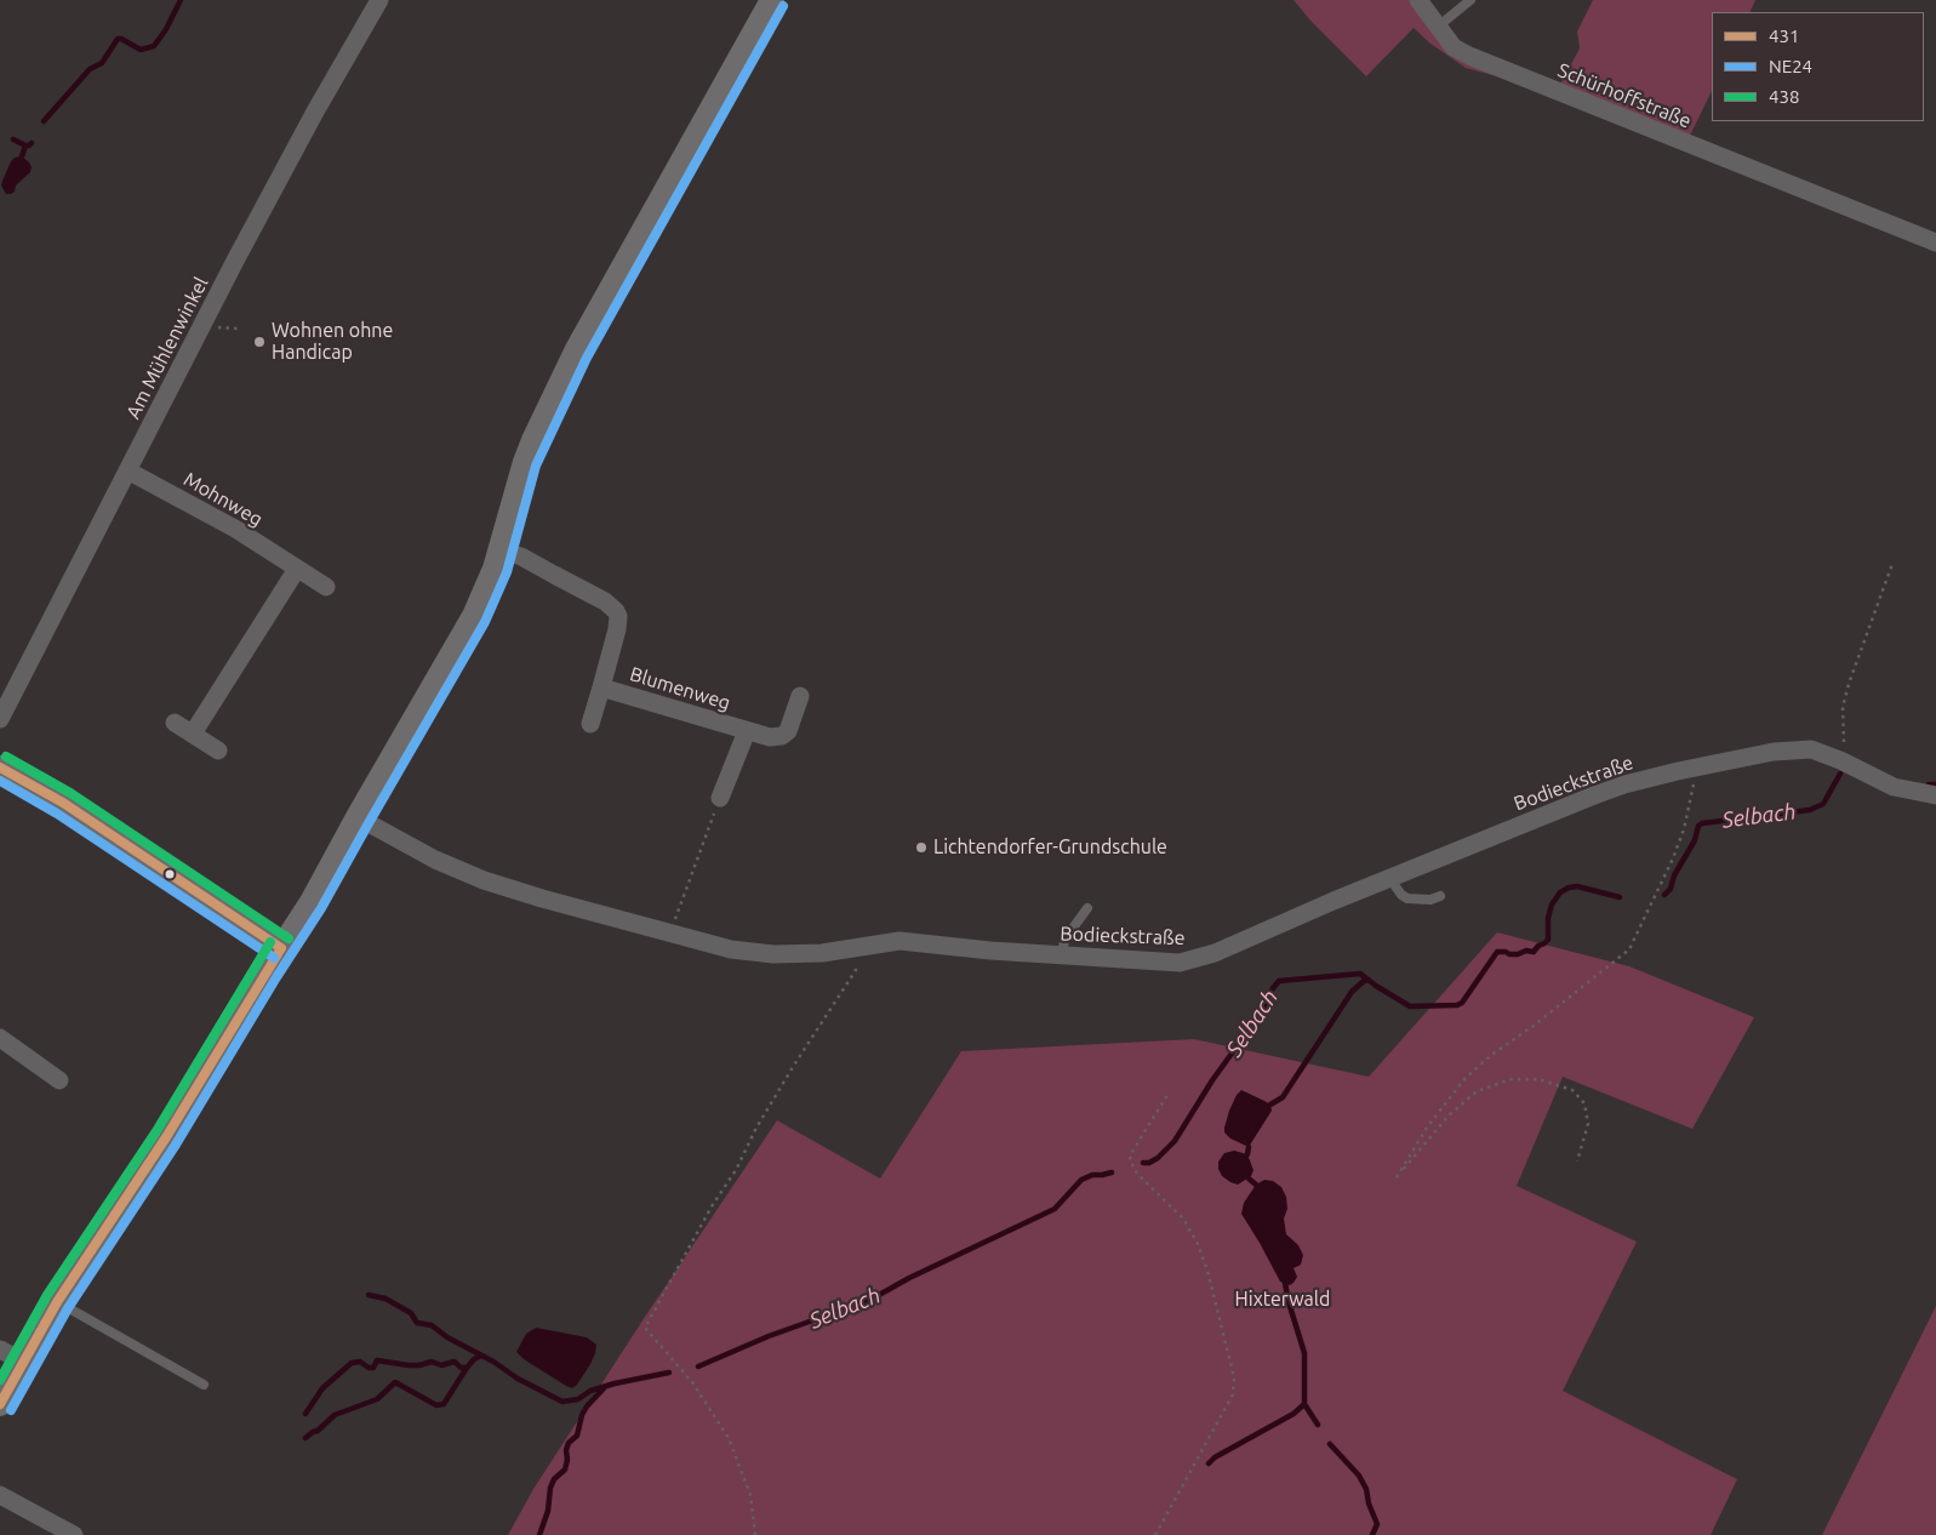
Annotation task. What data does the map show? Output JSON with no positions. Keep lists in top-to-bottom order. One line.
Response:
{"streets":{"street":["Schürhoffstraße","Am Mühlenwinkel","Mohnweg","Blumenweg","Bodieckstraße"]},"crossings":[["Am Mühlenwinkel","Mohnweg"]],"water":["Selbach"],"parks":["Hixterwald"],"places":["Wohnen ohne Handicap","Lichtendorfer-Grundschule"],"lines":["transit line NE24","transit line 438","transit line 431"],"legend":["431","NE24","438"]}
